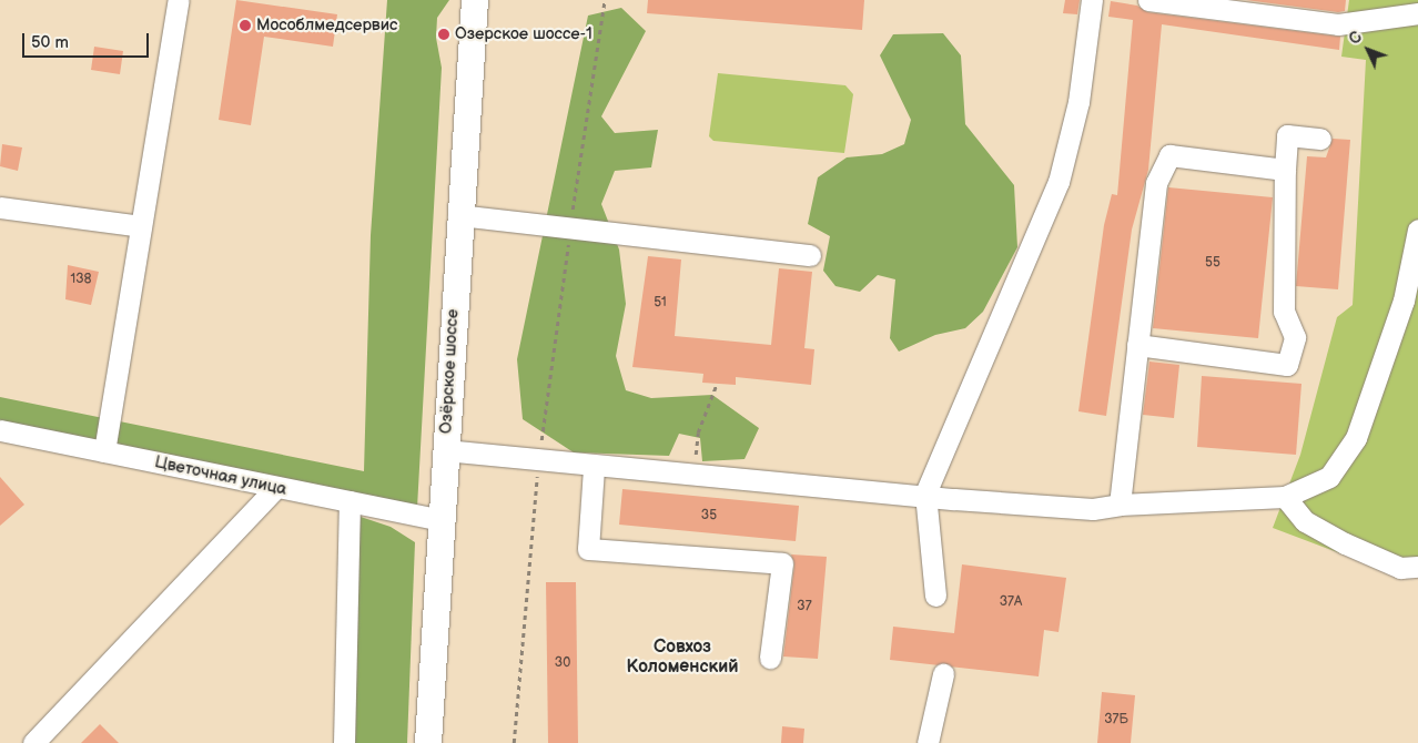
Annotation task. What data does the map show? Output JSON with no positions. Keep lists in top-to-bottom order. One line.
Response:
{"streets":{"main road":["Озёрское шоссе"],"street":["Цветочная улица"]},"crossings":[["Озёрское шоссе","Цветочная улица"]],"districts":["Совхоз Коломенский"],"places":["Мособлмедсервис","Озерское шоссе-1"],"house_numbers":["55","138","51","35","37А","37","30","37Б"],"scale_bar":"50 m","north":"top left"}
